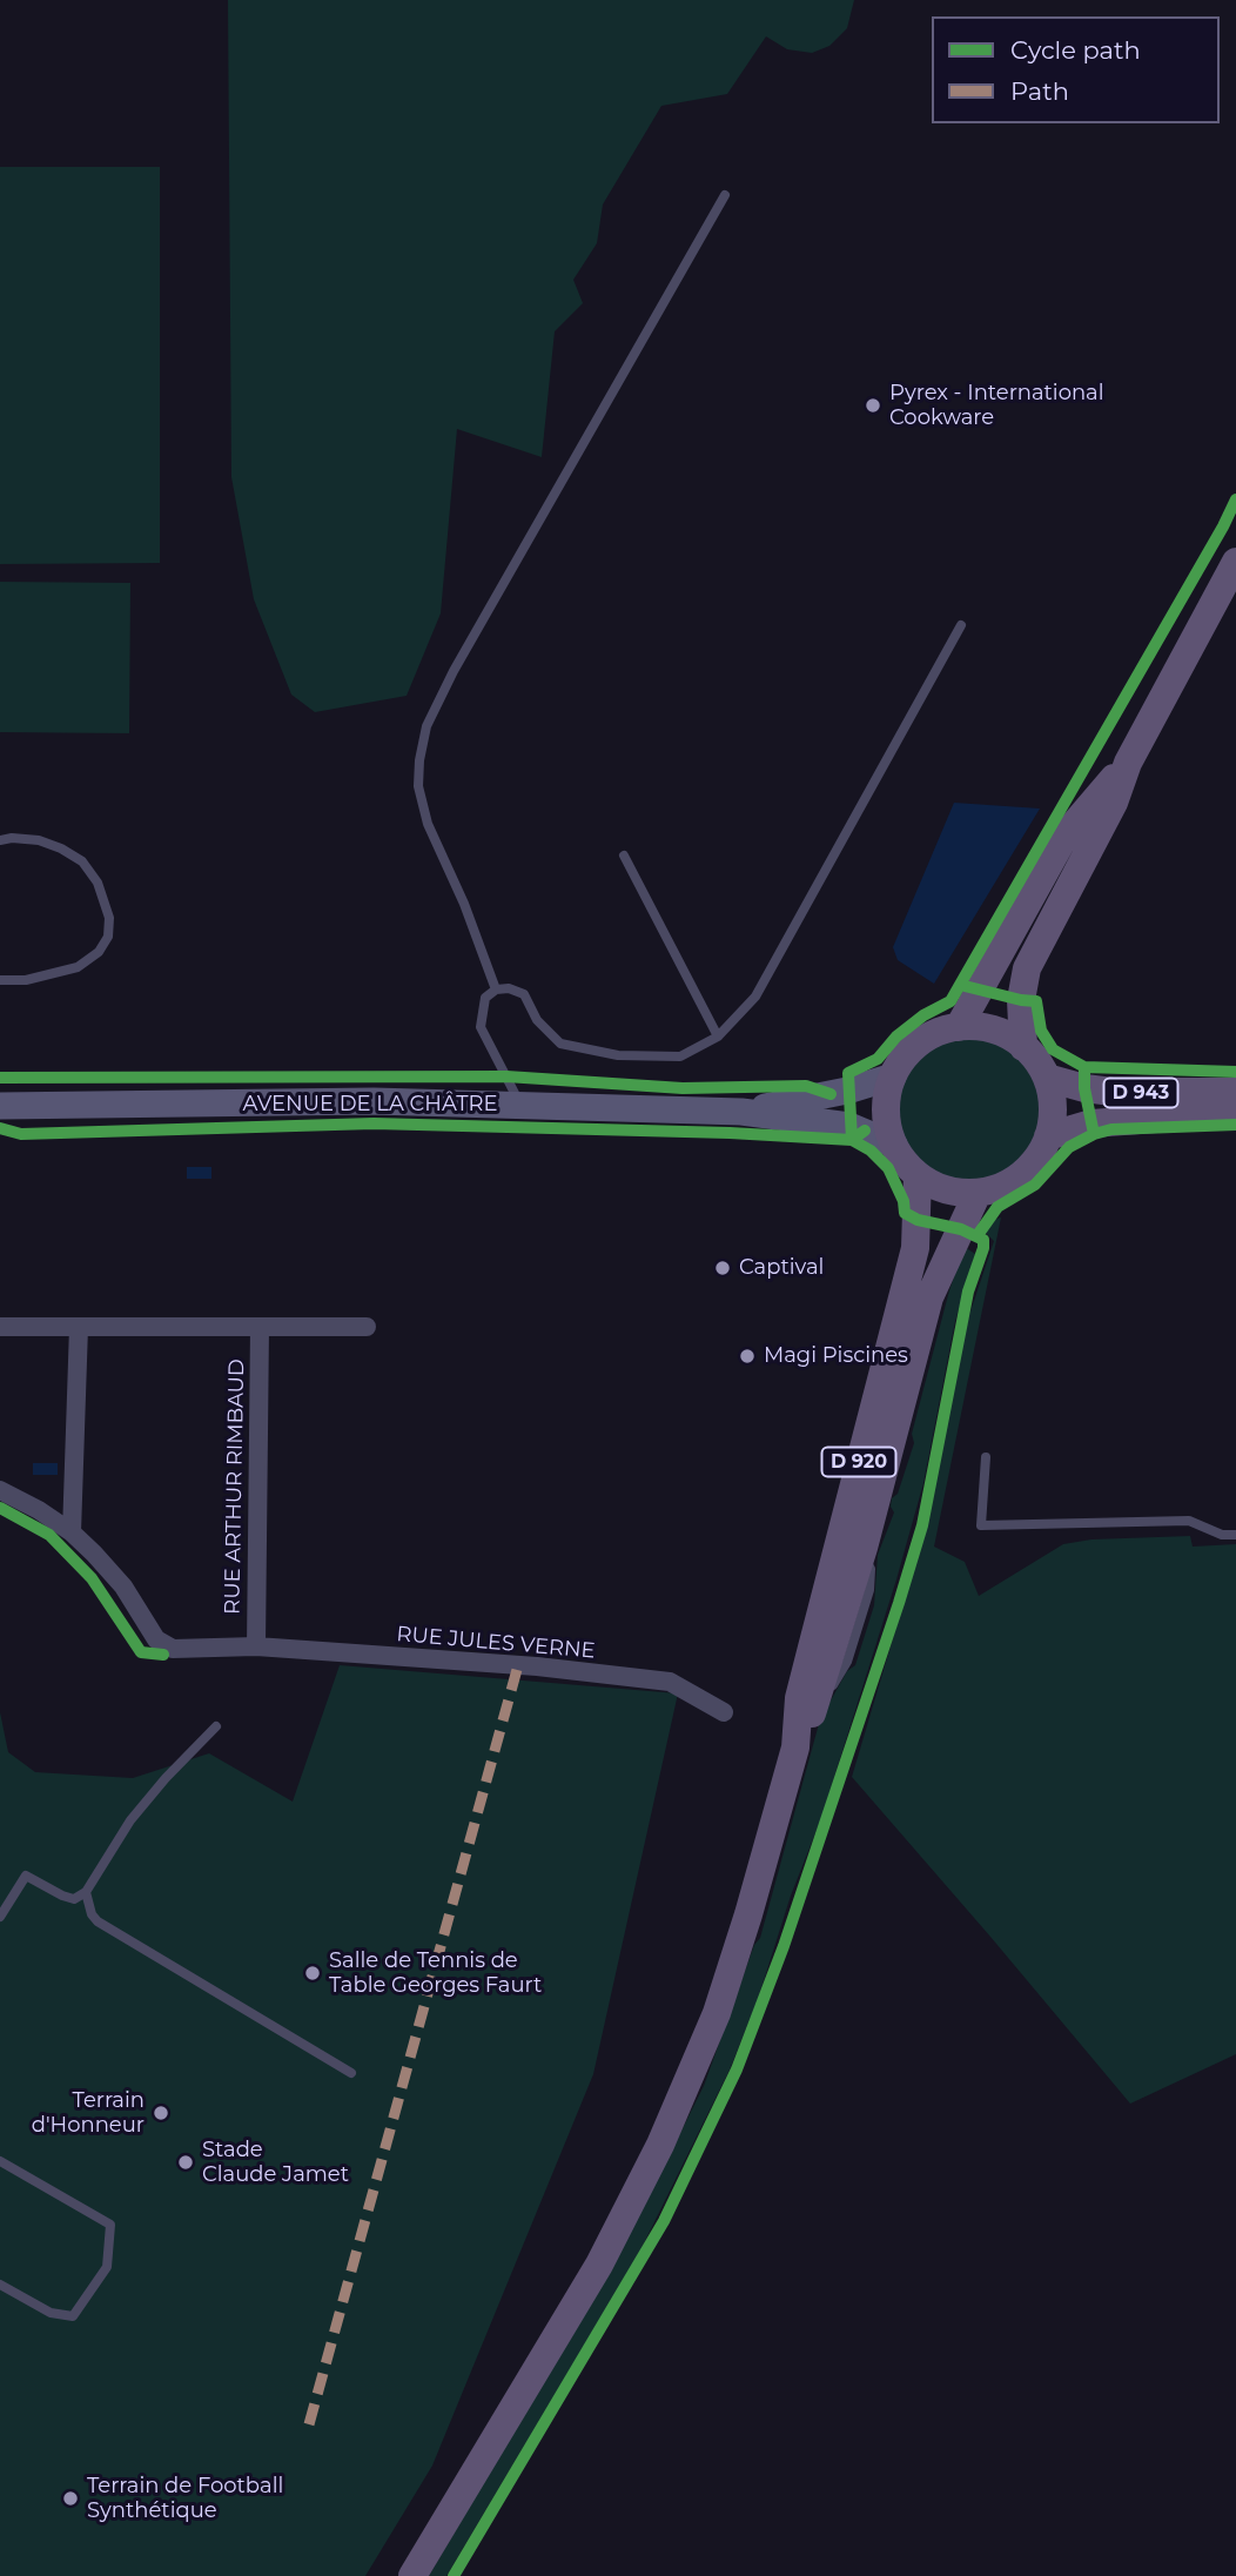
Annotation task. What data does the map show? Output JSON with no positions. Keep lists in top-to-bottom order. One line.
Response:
{"streets":{"main road":["D 943","AVENUE DE LA CHÂTRE","D 920"],"street":["RUE ARTHUR RIMBAUD","RUE JULES VERNE"]},"crossings":[["D 943","AVENUE DE LA CHÂTRE"],["D 943","D 920"],["AVENUE DE LA CHÂTRE","D 920"],["RUE ARTHUR RIMBAUD","RUE JULES VERNE"]],"places":["Pyrex - International Cookware","Captival","Magi Piscines","Salle de Tennis de Table Georges Faurt","Terrain d'Honneur","Stade Claude Jamet","Terrain de Football Synthétique"],"legend":["Cycle path","Path"]}
